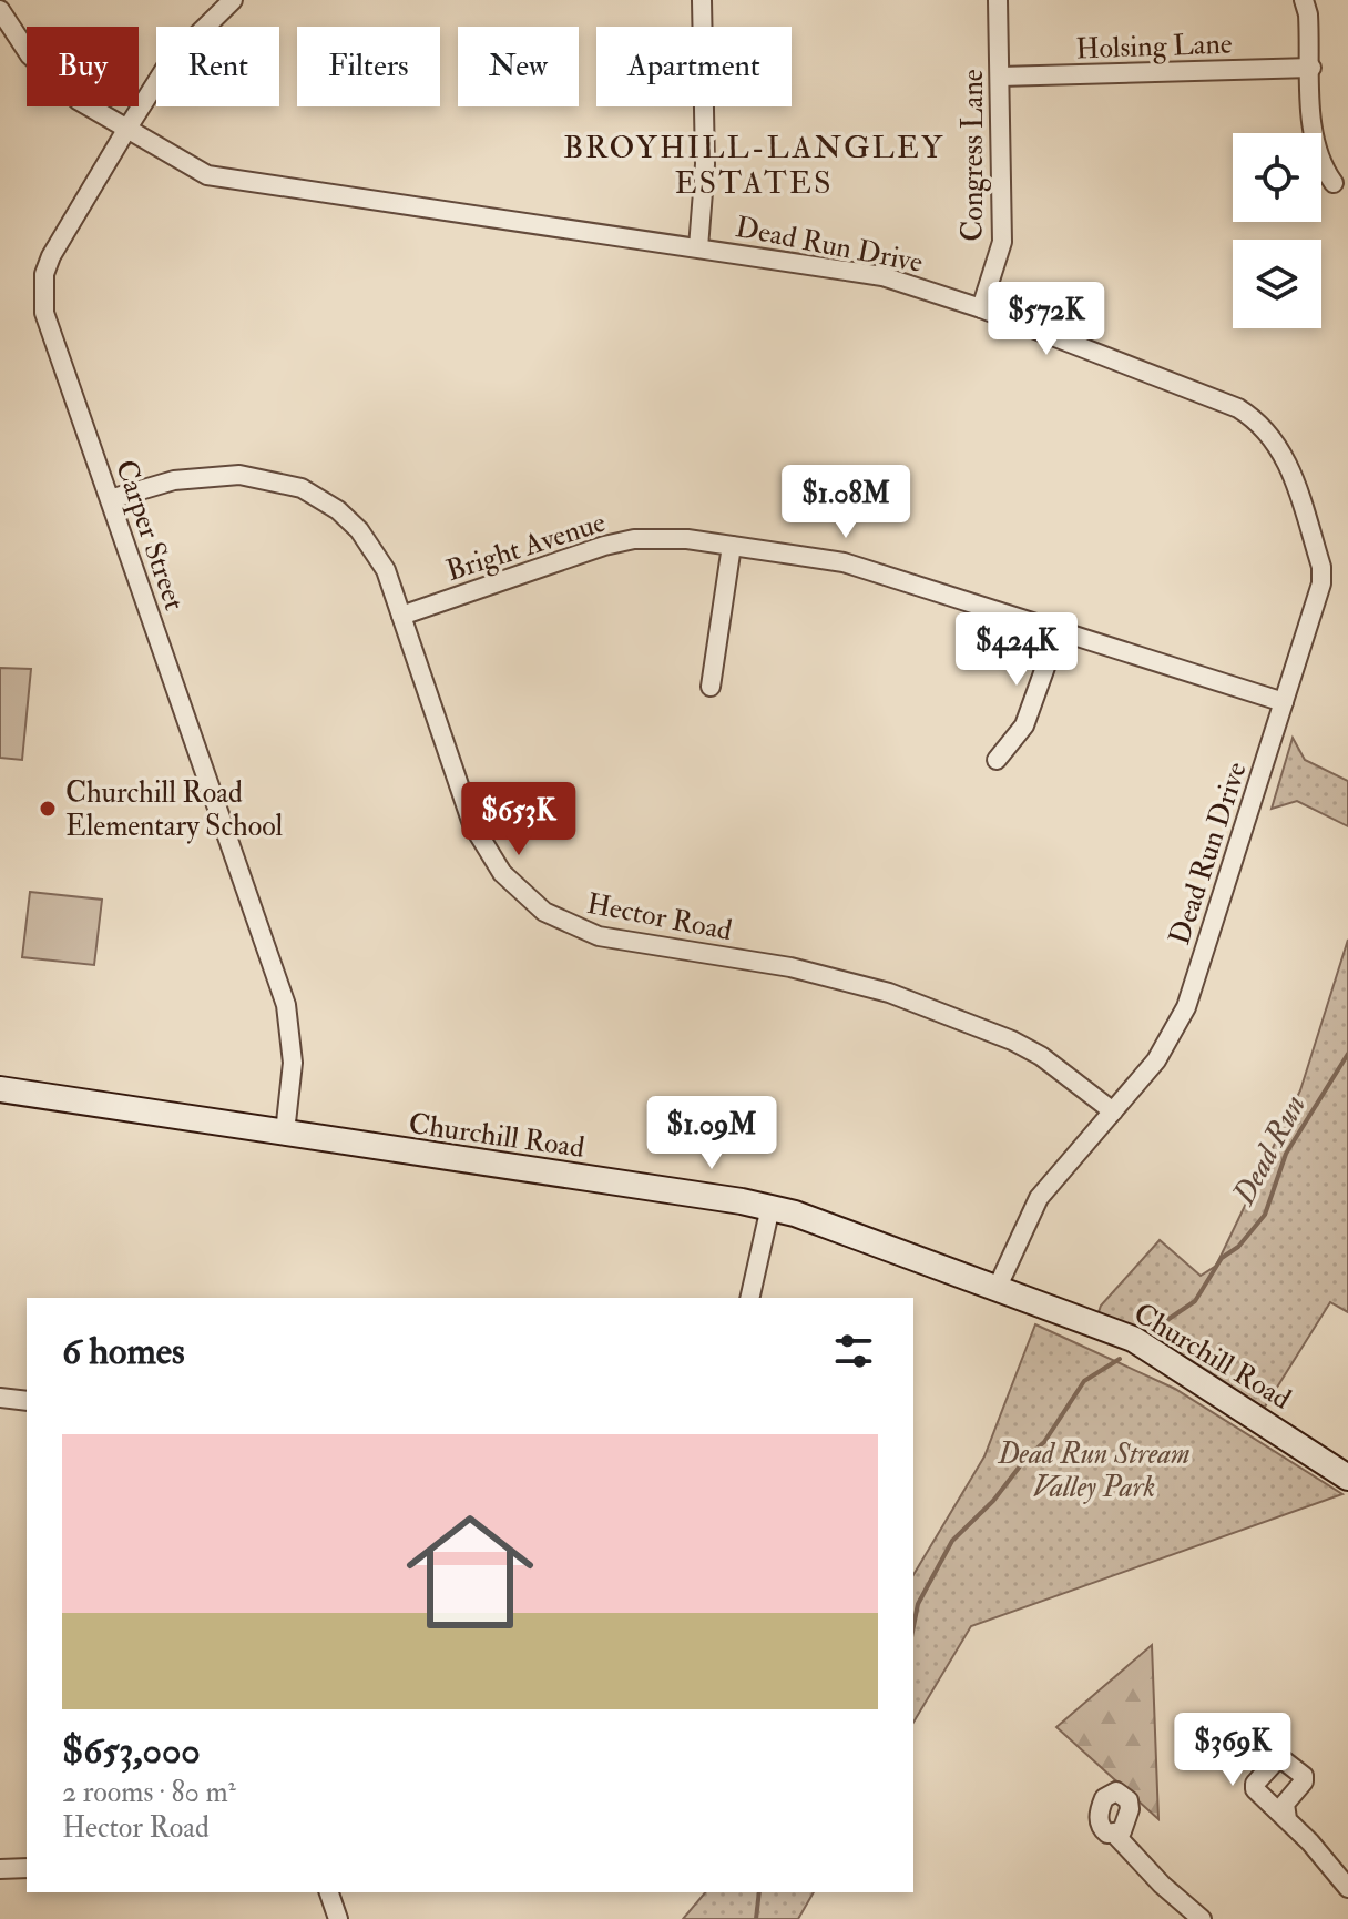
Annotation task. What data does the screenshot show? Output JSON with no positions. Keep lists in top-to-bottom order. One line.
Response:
{"streets":{"street":["Holsing Lane","Congress Lane","Dead Run Drive","Carper Street","Bright Avenue","Hector Road","Churchill Road"]},"crossings":[["Holsing Lane","Congress Lane"],["Congress Lane","Dead Run Drive"],["Dead Run Drive","Carper Street"],["Dead Run Drive","Bright Avenue"],["Dead Run Drive","Hector Road"],["Dead Run Drive","Churchill Road"],["Carper Street","Hector Road"],["Carper Street","Churchill Road"],["Bright Avenue","Hector Road"]],"districts":["BROYHILL-LANGLEY ESTATES"],"water":["Dead Run"],"parks":["Dead Run Stream Valley Park"],"places":["Churchill Road Elementary School"],"page":{"chip":["Buy","Rent","Filters","New","Apartment"],"price":["$572K","$1.08M","$424K","$653K","$1.09M","$369K"],"heading":"6 homes","list":[{"name":"$653,000","note":"2 rooms · 80 m² · Hector Road"}]}}
